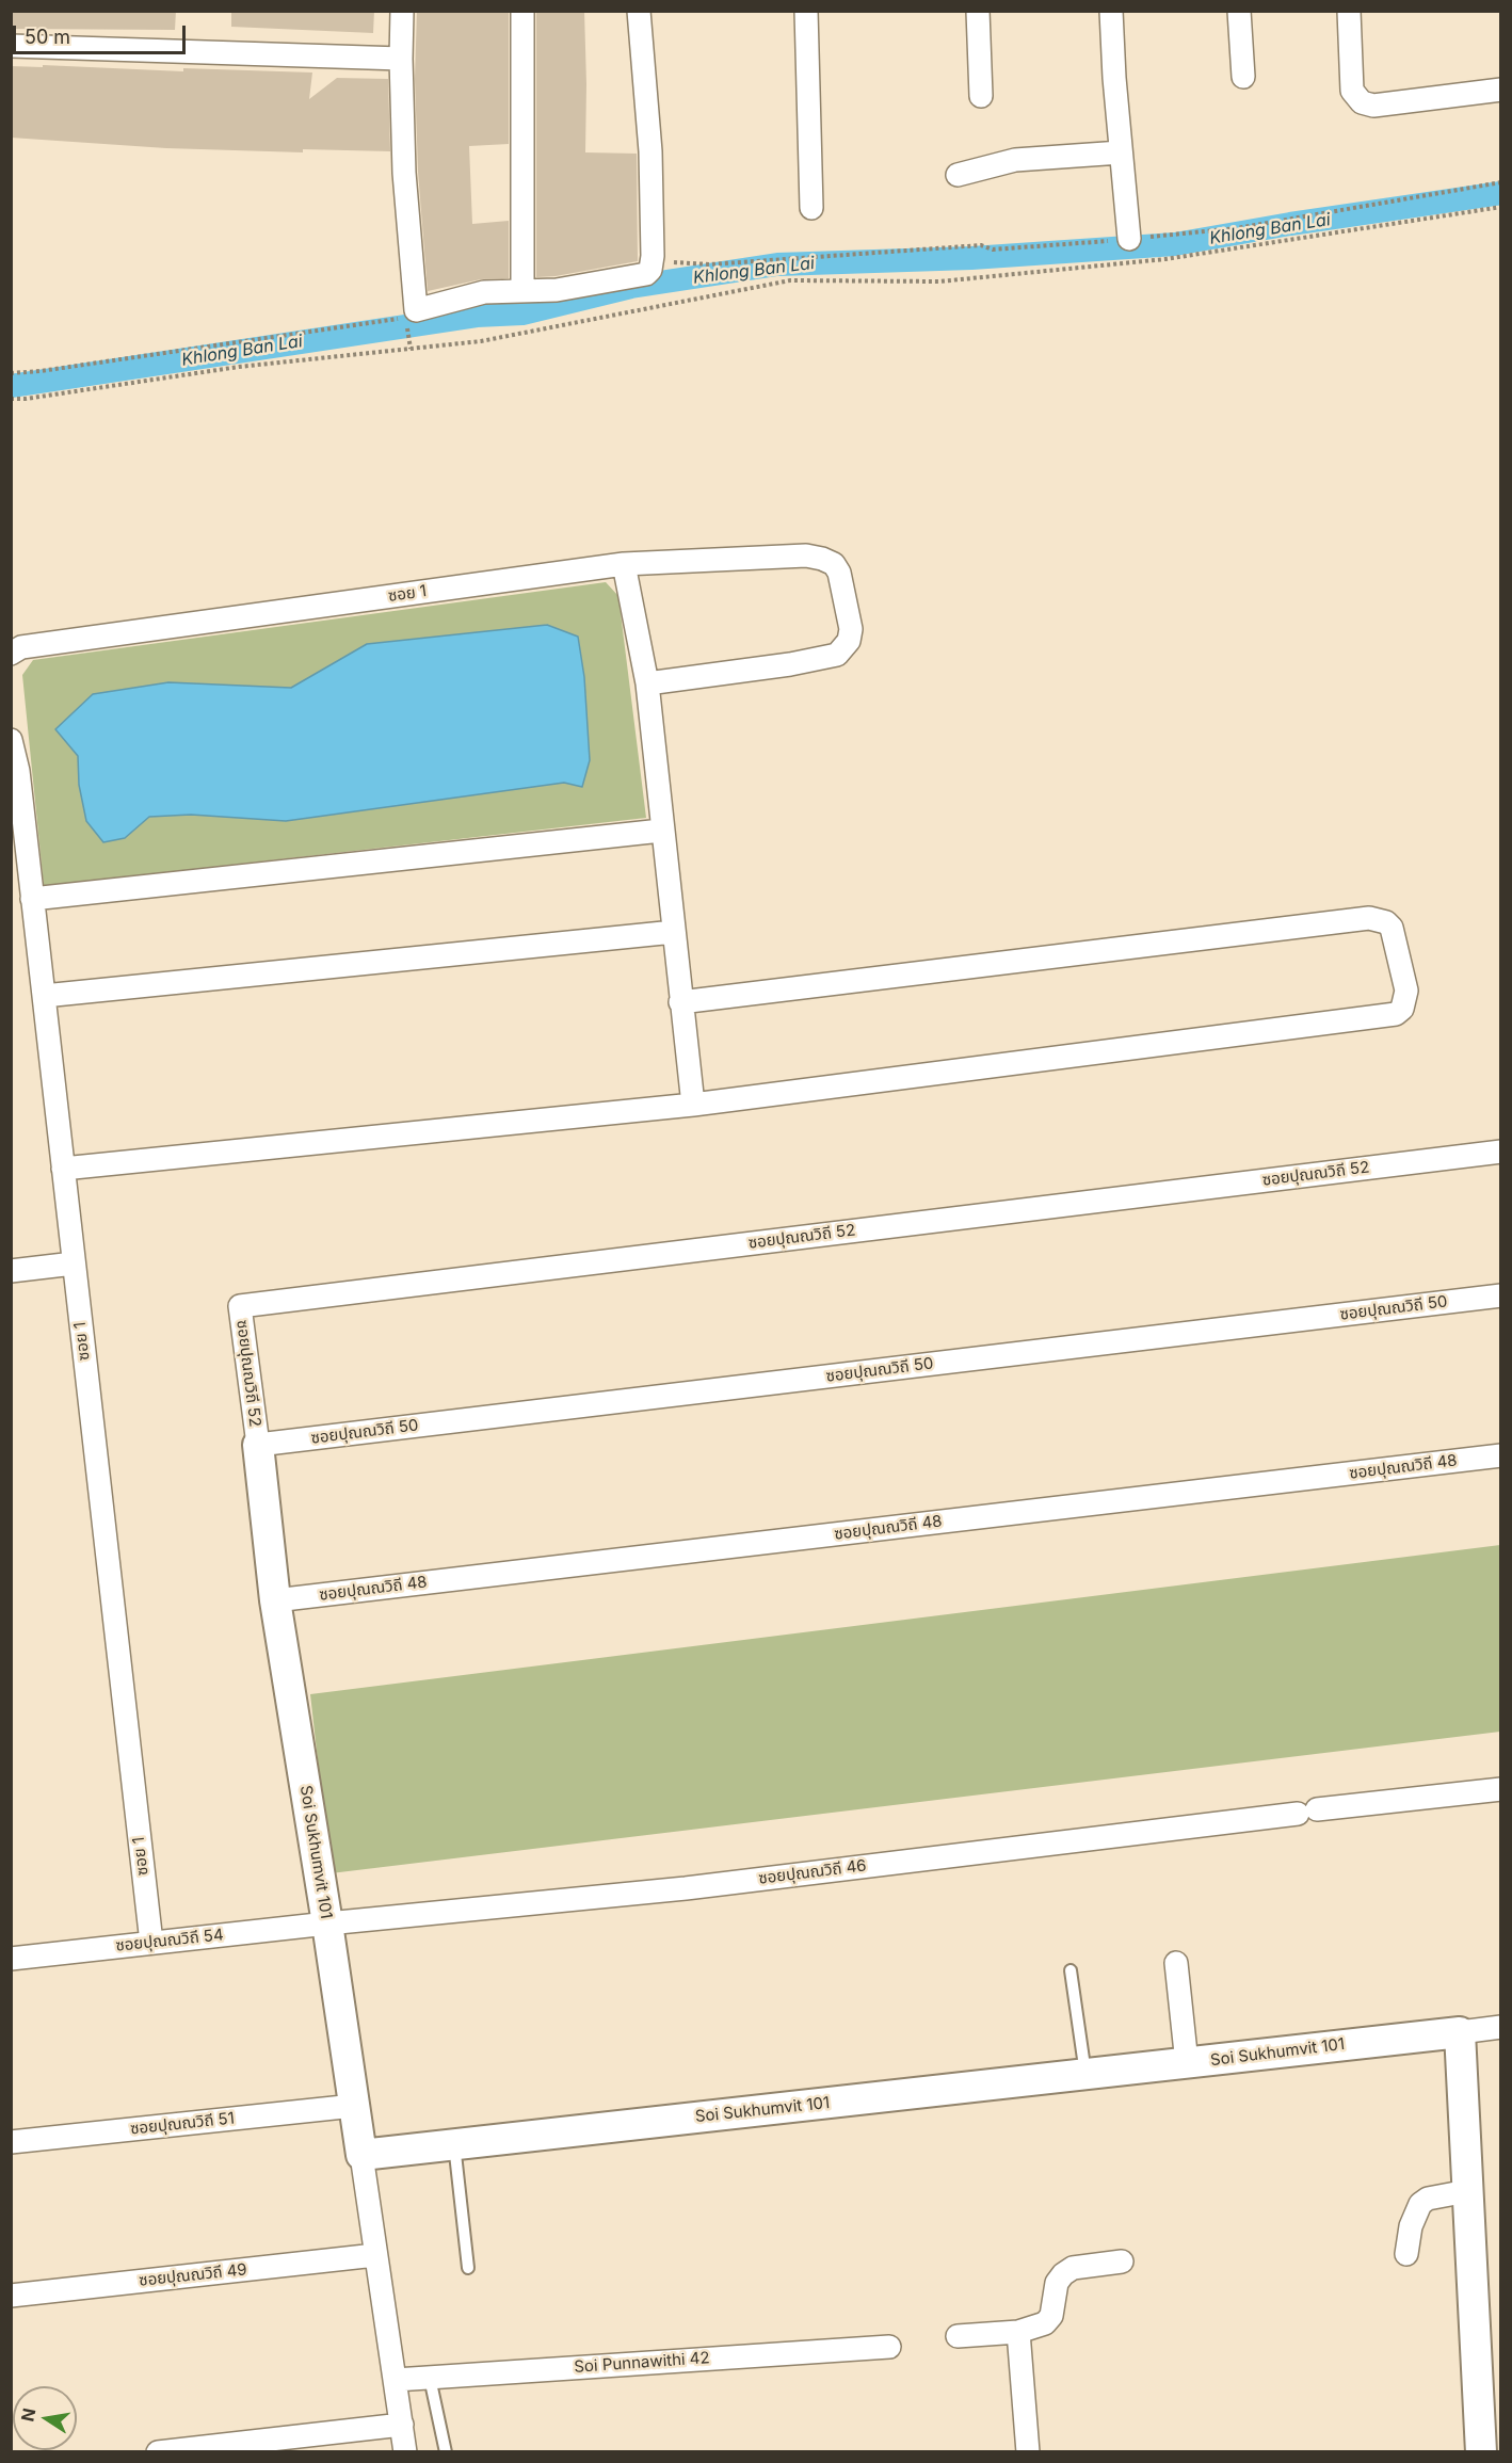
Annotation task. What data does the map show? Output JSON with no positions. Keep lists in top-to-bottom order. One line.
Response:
{"streets":{"street":["ซอย 1","ซอยปุณณวิถี 52","ซอยปุณณวิถี 50","ซอยปุณณวิถี 48","Soi Sukhumvit 101","ซอยปุณณวิถี 46","ซอยปุณณวิถี 54","ซอยปุณณวิถี 51","ซอยปุณณวิถี 49","Soi Punnawithi 42"]},"crossings":[["ซอย 1","ซอยปุณณวิถี 54"],["ซอยปุณณวิถี 52","ซอยปุณณวิถี 50"],["ซอยปุณณวิถี 52","Soi Sukhumvit 101"],["ซอยปุณณวิถี 50","Soi Sukhumvit 101"],["ซอยปุณณวิถี 48","Soi Sukhumvit 101"],["Soi Sukhumvit 101","ซอยปุณณวิถี 46"],["Soi Sukhumvit 101","ซอยปุณณวิถี 54"],["Soi Sukhumvit 101","ซอยปุณณวิถี 51"],["ซอยปุณณวิถี 46","ซอยปุณณวิถี 54"]],"water":["Khlong Ban Lai"],"scale_bar":"50 m","north":"left"}
